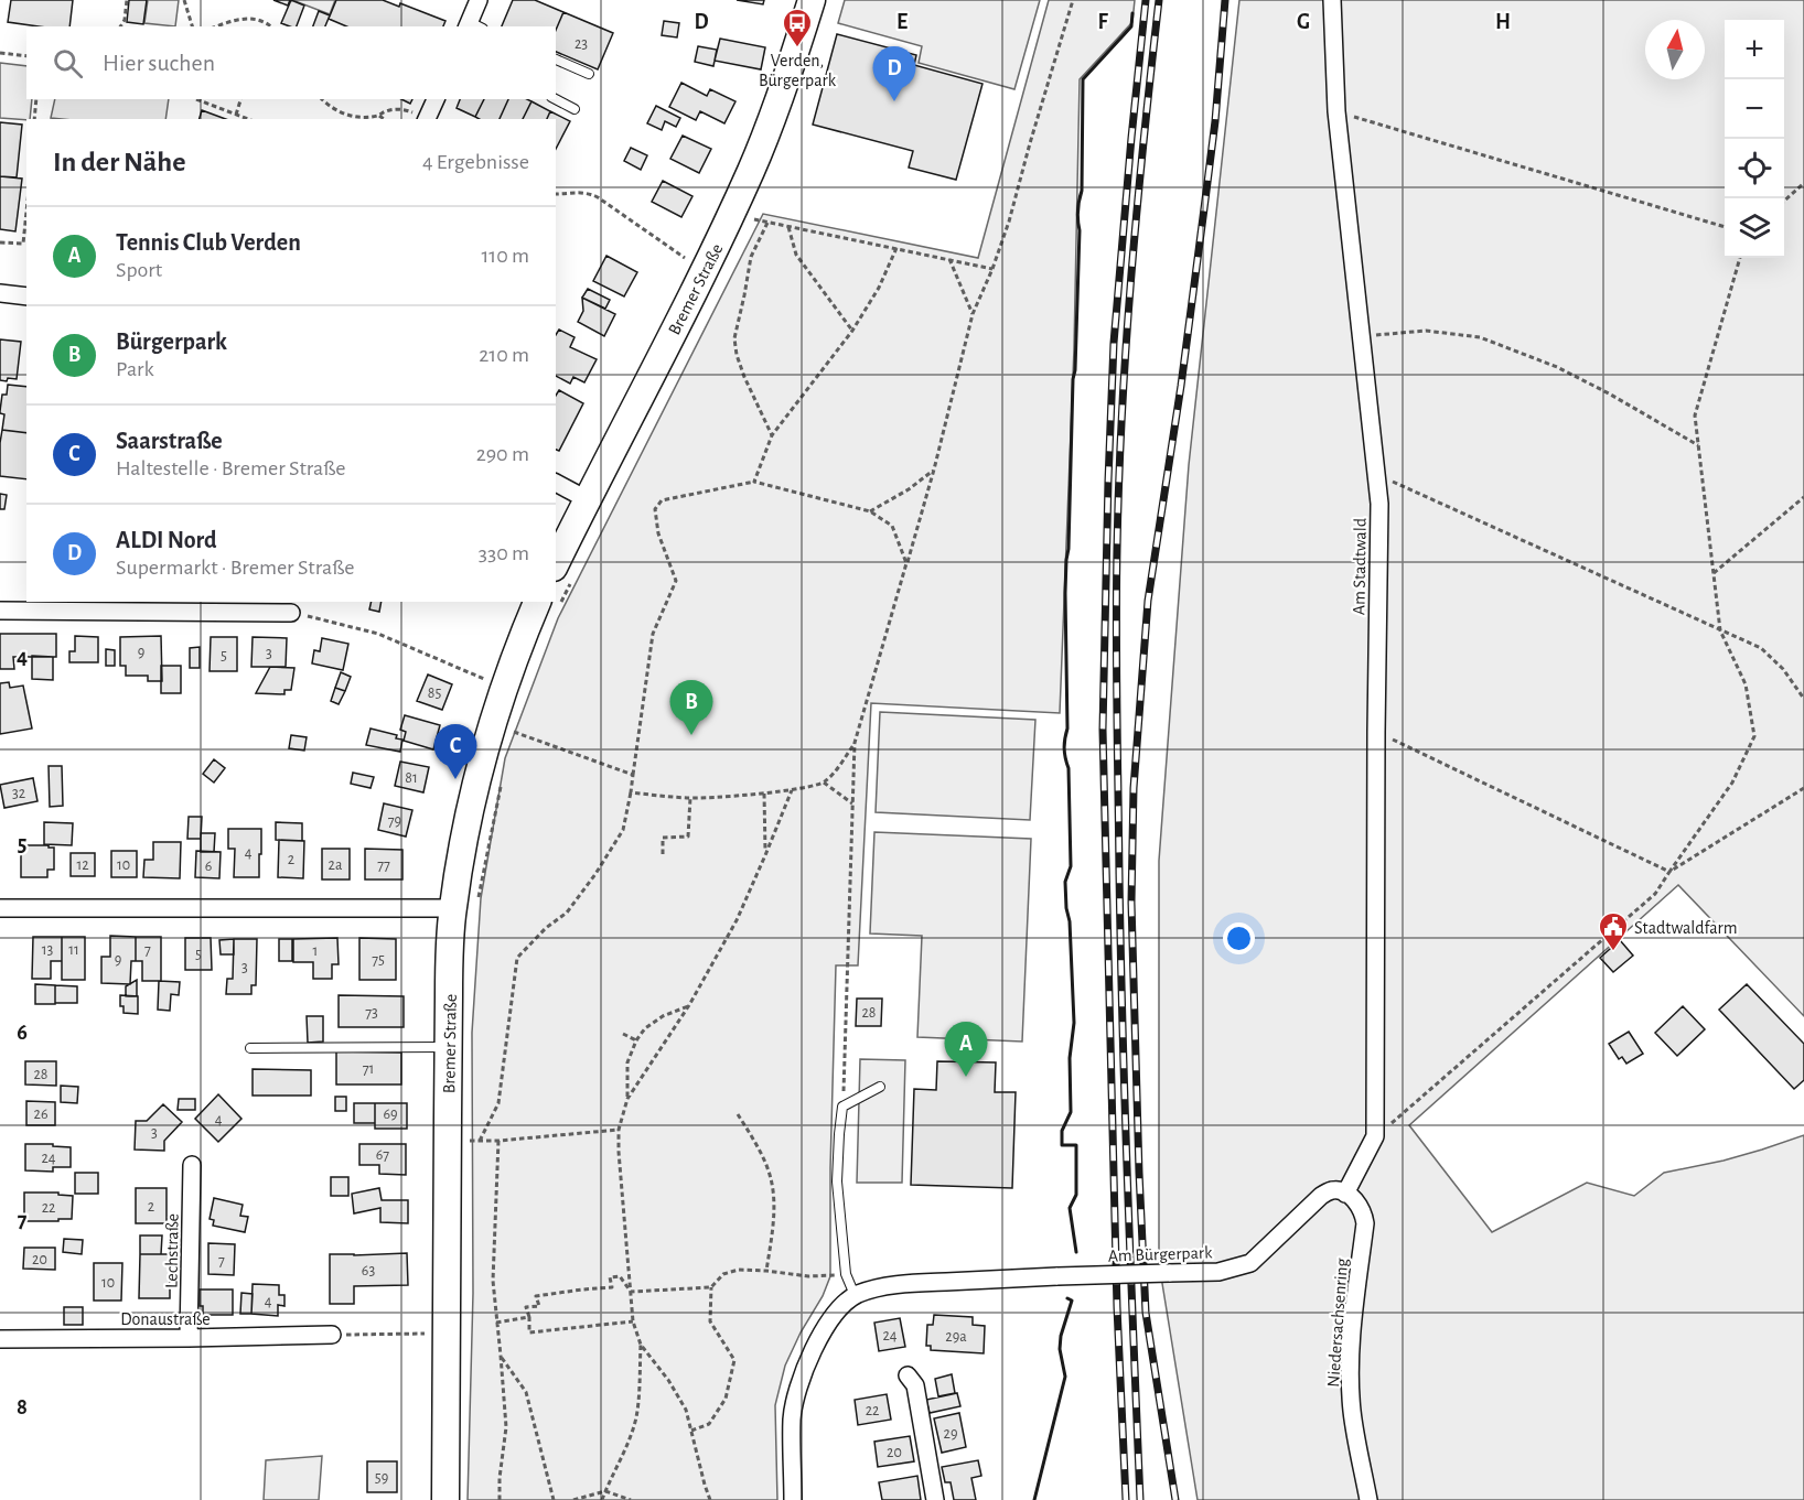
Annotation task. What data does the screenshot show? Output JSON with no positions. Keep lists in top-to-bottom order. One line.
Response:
{"streets":{"main road":["Bremer Straße"],"street":["Am Stadtwald","Lechstraße","Am Bürgerpark","Donaustraße","Niedersachsenring"]},"crossings":[["Lechstraße","Donaustraße"],["Am Bürgerpark","Niedersachsenring"]],"places":{"bus stop":["Verden, Bürgerpark"],"public building":["Stadtwaldfarm"]},"house_numbers":["23","9","3","5","85","81","32","79","4","2","12","10","2a","77","6","13","11","7","1","5","9","75","3","73","28","71","28","26","69","4","3","67","24","2","22","20","7","63","10","4","24","29a","22","29","20","59"],"north":"top","page":{"map_buttons":["+","−"],"search":"Hier suchen","pins":["D","B","C","A"],"heading":["In der Nähe","4 Ergebnisse"],"list":[{"mark":"A","name":"Tennis Club Verden","note":"Sport","value":"110 m"},{"mark":"B","name":"Bürgerpark","note":"Park","value":"210 m"},{"mark":"C","name":"Saarstraße","note":"Haltestelle · Bremer Straße","value":"290 m"},{"mark":"D","name":"ALDI Nord","note":"Supermarkt · Bremer Straße","value":"330 m"}]},"grid":{"columns":["D","E","F","G","H"],"rows":["4","5","6","7","8"]}}
